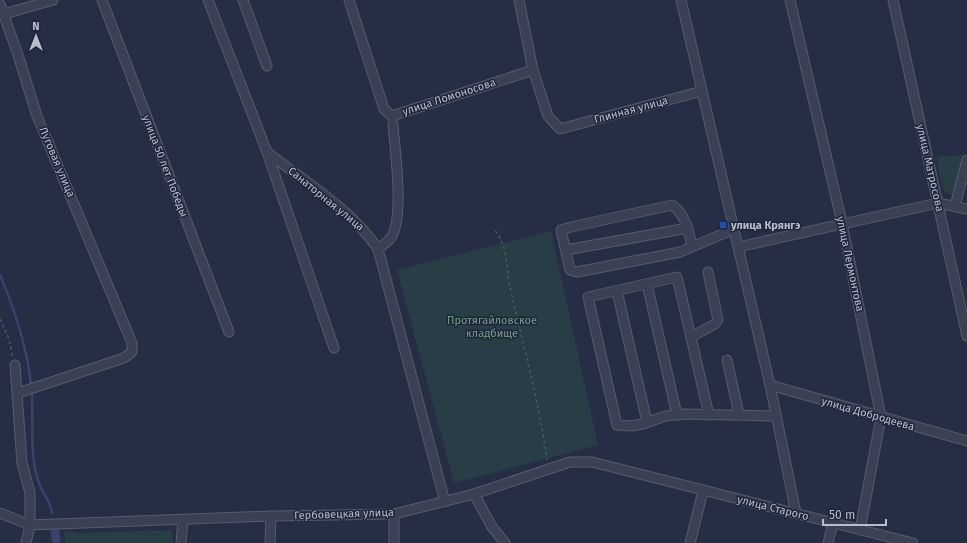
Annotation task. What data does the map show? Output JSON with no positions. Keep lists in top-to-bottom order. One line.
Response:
{"streets":{"street":["улица Ломоносова","Глинная улица","Луговая улица","улица 50 лет Победы","улица Матросова","Санаторная улица","улица Лермонтова","улица Добродеева","улица Старого","Гербовецкая улица"]},"crossings":[["улица Ломоносова","Глинная улица"],["Санаторная улица","Гербовецкая улица"],["улица Лермонтова","улица Добродеева"],["улица Лермонтова","улица Старого"],["улица Старого","Гербовецкая улица"]],"parks":["Протягайловское кладбище"],"places":{"transit":["улица Крянгэ"]},"scale_bar":"50 m","north":"top"}
